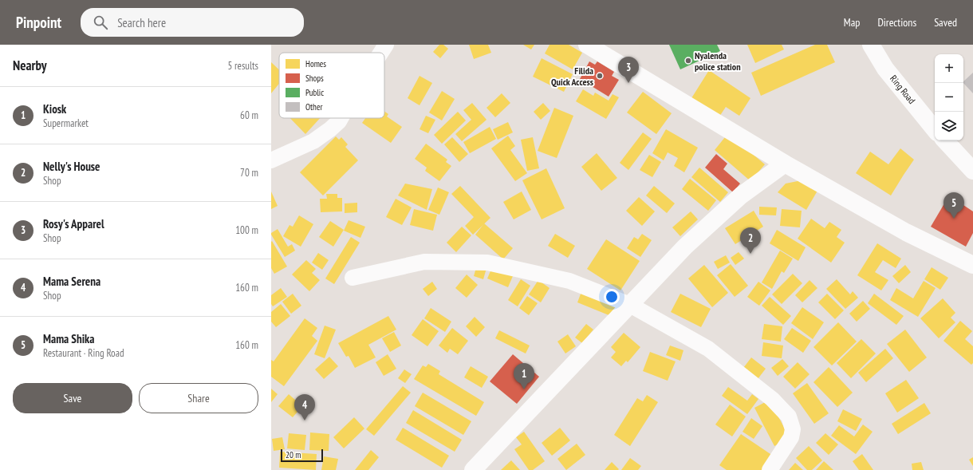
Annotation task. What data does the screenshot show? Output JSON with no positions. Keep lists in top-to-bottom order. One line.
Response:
{"streets":{"street":["Ring Road"]},"places":["Nyalenda police station","Filida Quick Access"],"legend":["Homes","Shops","Public","Other"],"scale_bar":"20 m","page":{"header":"Pinpoint","search":"Search here","nav":["Map","Directions","Saved"],"heading":["Nearby","5 results"],"map_buttons":["+","−"],"pins":["3","5","2","1","4"],"list":[{"mark":"1","name":"Kiosk","note":"Supermarket","value":"60 m"},{"mark":"2","name":"Nelly's House","note":"Shop","value":"70 m"},{"mark":"3","name":"Rosy's Apparel","note":"Shop","value":"100 m"},{"mark":"4","name":"Mama Serena","note":"Shop","value":"160 m"},{"mark":"5","name":"Mama Shika","note":"Restaurant · Ring Road","value":"160 m"}],"buttons":["Save","Share"],"scale":"20 m"}}
